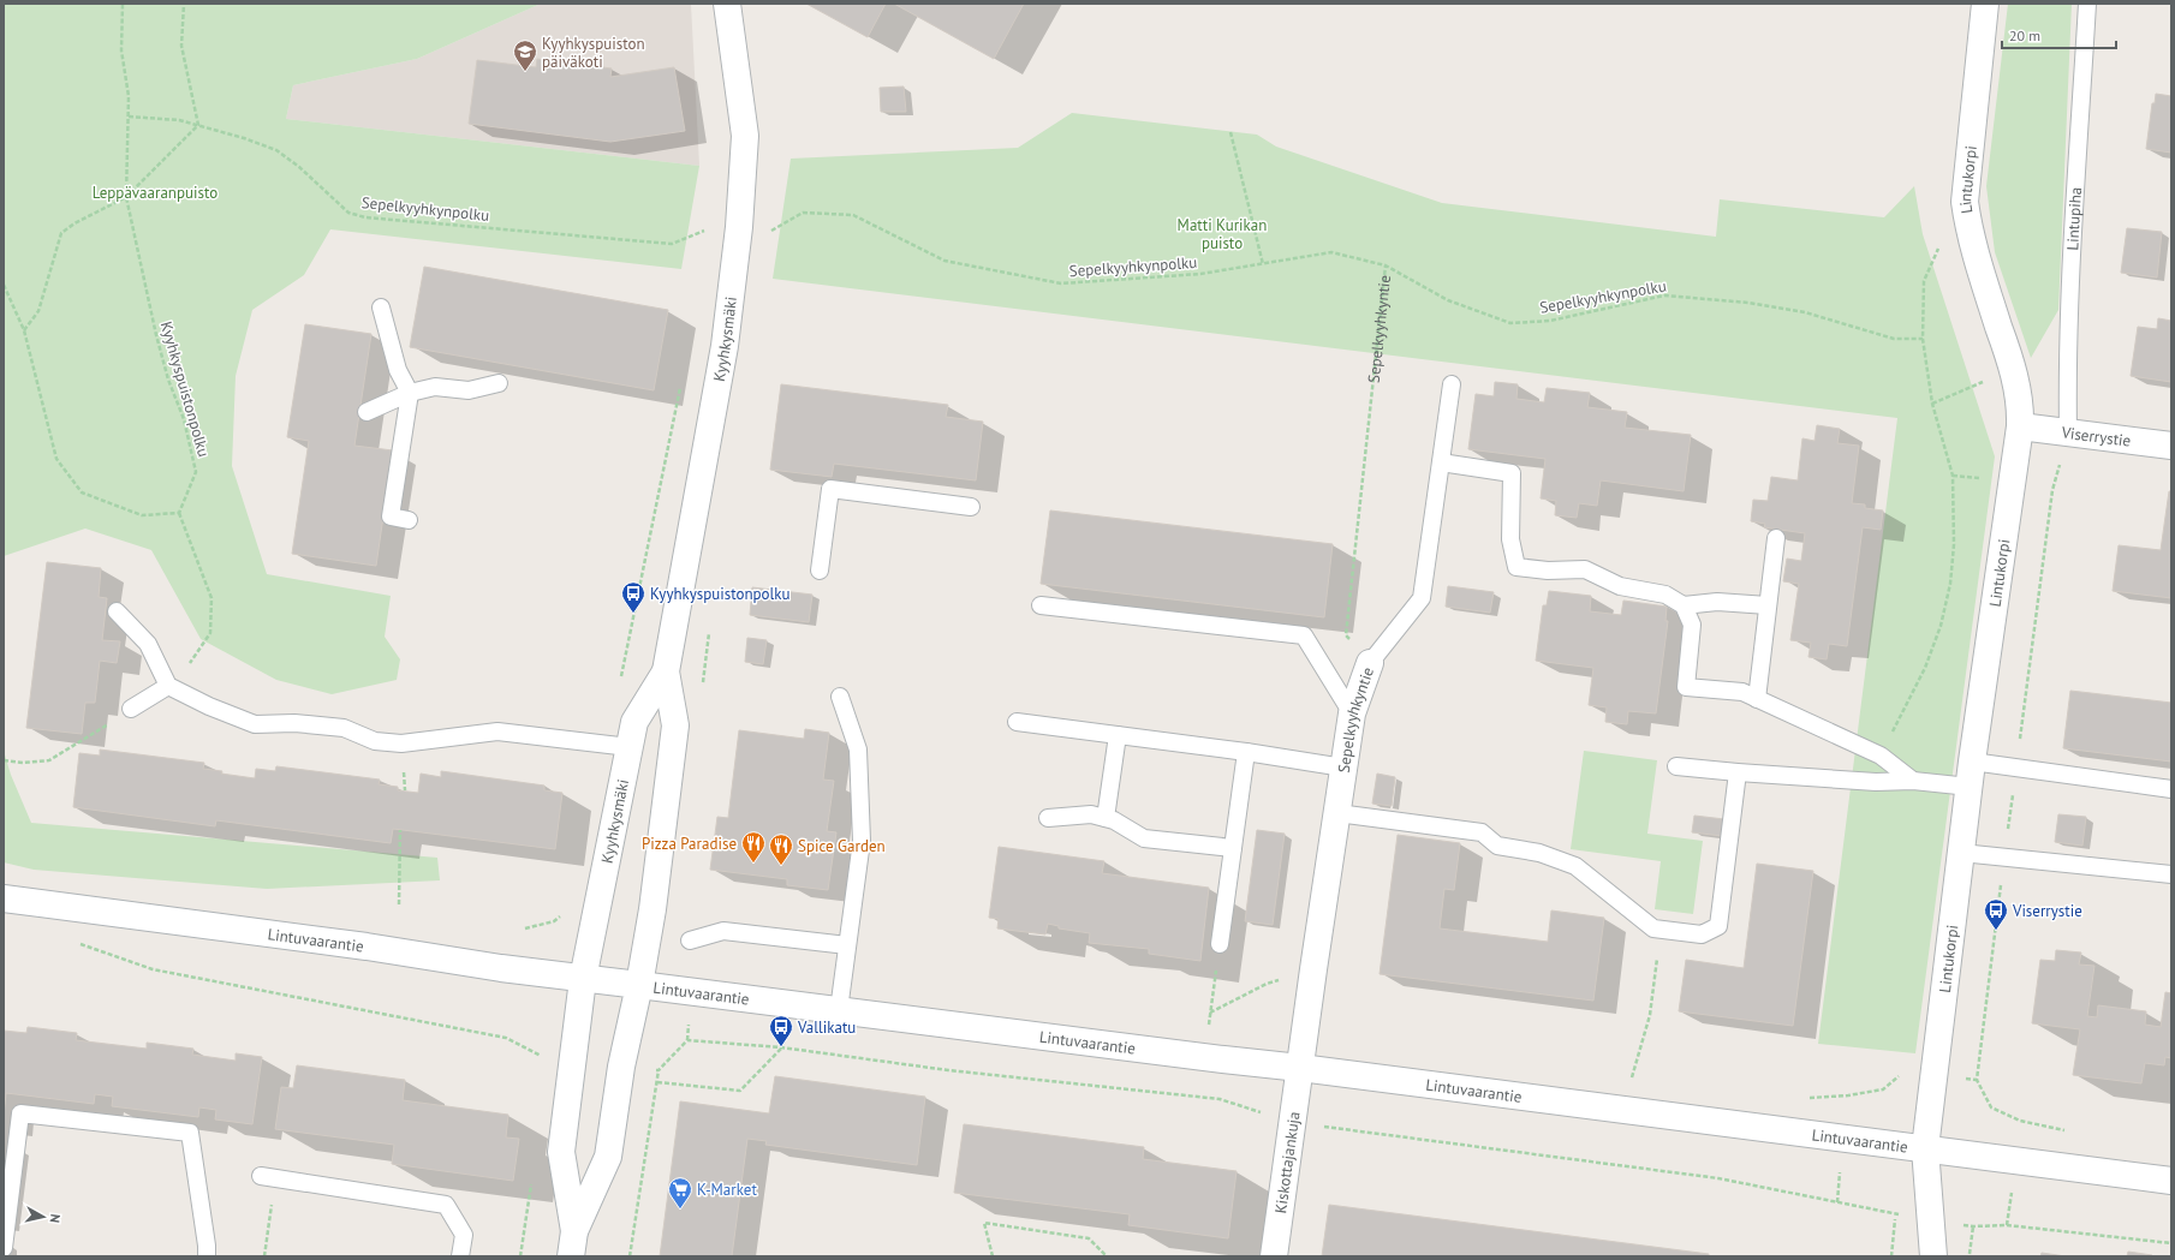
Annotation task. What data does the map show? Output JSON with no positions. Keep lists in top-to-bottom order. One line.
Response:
{"streets":{"street":["Lintukorpi","Sepelkyyhkyntie","Kyyhkysmäki","Viserrystie","Lintuvaarantie","Kiskottajankuja"],"lane":["Lintupiha"],"path":["Sepelkyyhkynpolku","Kyyhkyspuistonpolku"]},"crossings":[["Lintukorpi","Viserrystie"],["Lintukorpi","Lintuvaarantie"],["Sepelkyyhkynpolku","Sepelkyyhkyntie"],["Sepelkyyhkynpolku","Kyyhkyspuistonpolku"],["Lintupiha","Viserrystie"],["Sepelkyyhkyntie","Lintuvaarantie"],["Sepelkyyhkyntie","Kiskottajankuja"],["Kyyhkysmäki","Lintuvaarantie"],["Lintuvaarantie","Kiskottajankuja"]],"parks":["Leppävaaranpuisto","Matti Kurikan puisto"],"places":{"school or university":["Kyyhkyspuiston päiväkoti"],"bus stop":["Kyyhkyspuistonpolku","Viserrystie","Vallikatu"],"restaurant":["Pizza Paradise","Spice Garden"],"supermarket":["K-Market"]},"scale_bar":"20 m","north":"right"}
